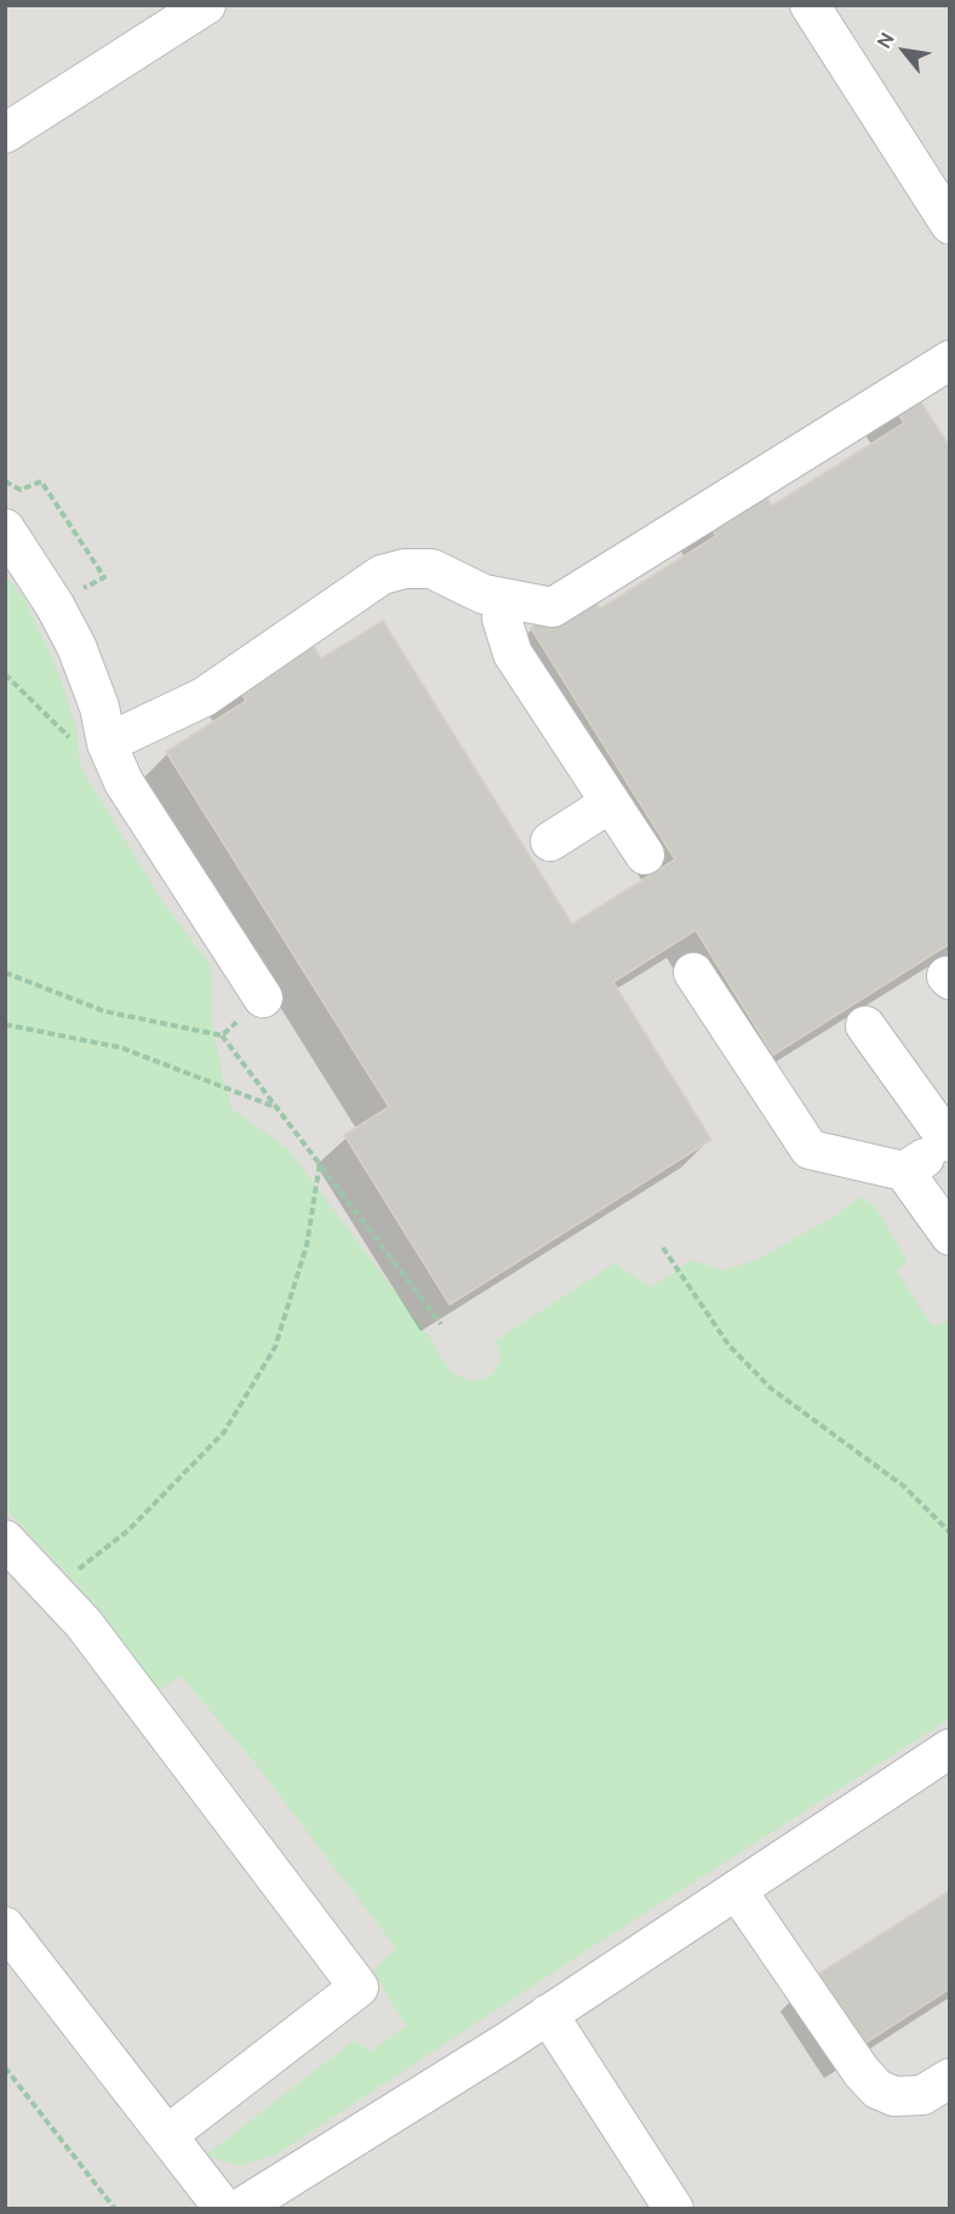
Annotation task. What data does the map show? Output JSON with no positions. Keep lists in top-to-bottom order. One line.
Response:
{"north":"top left"}
